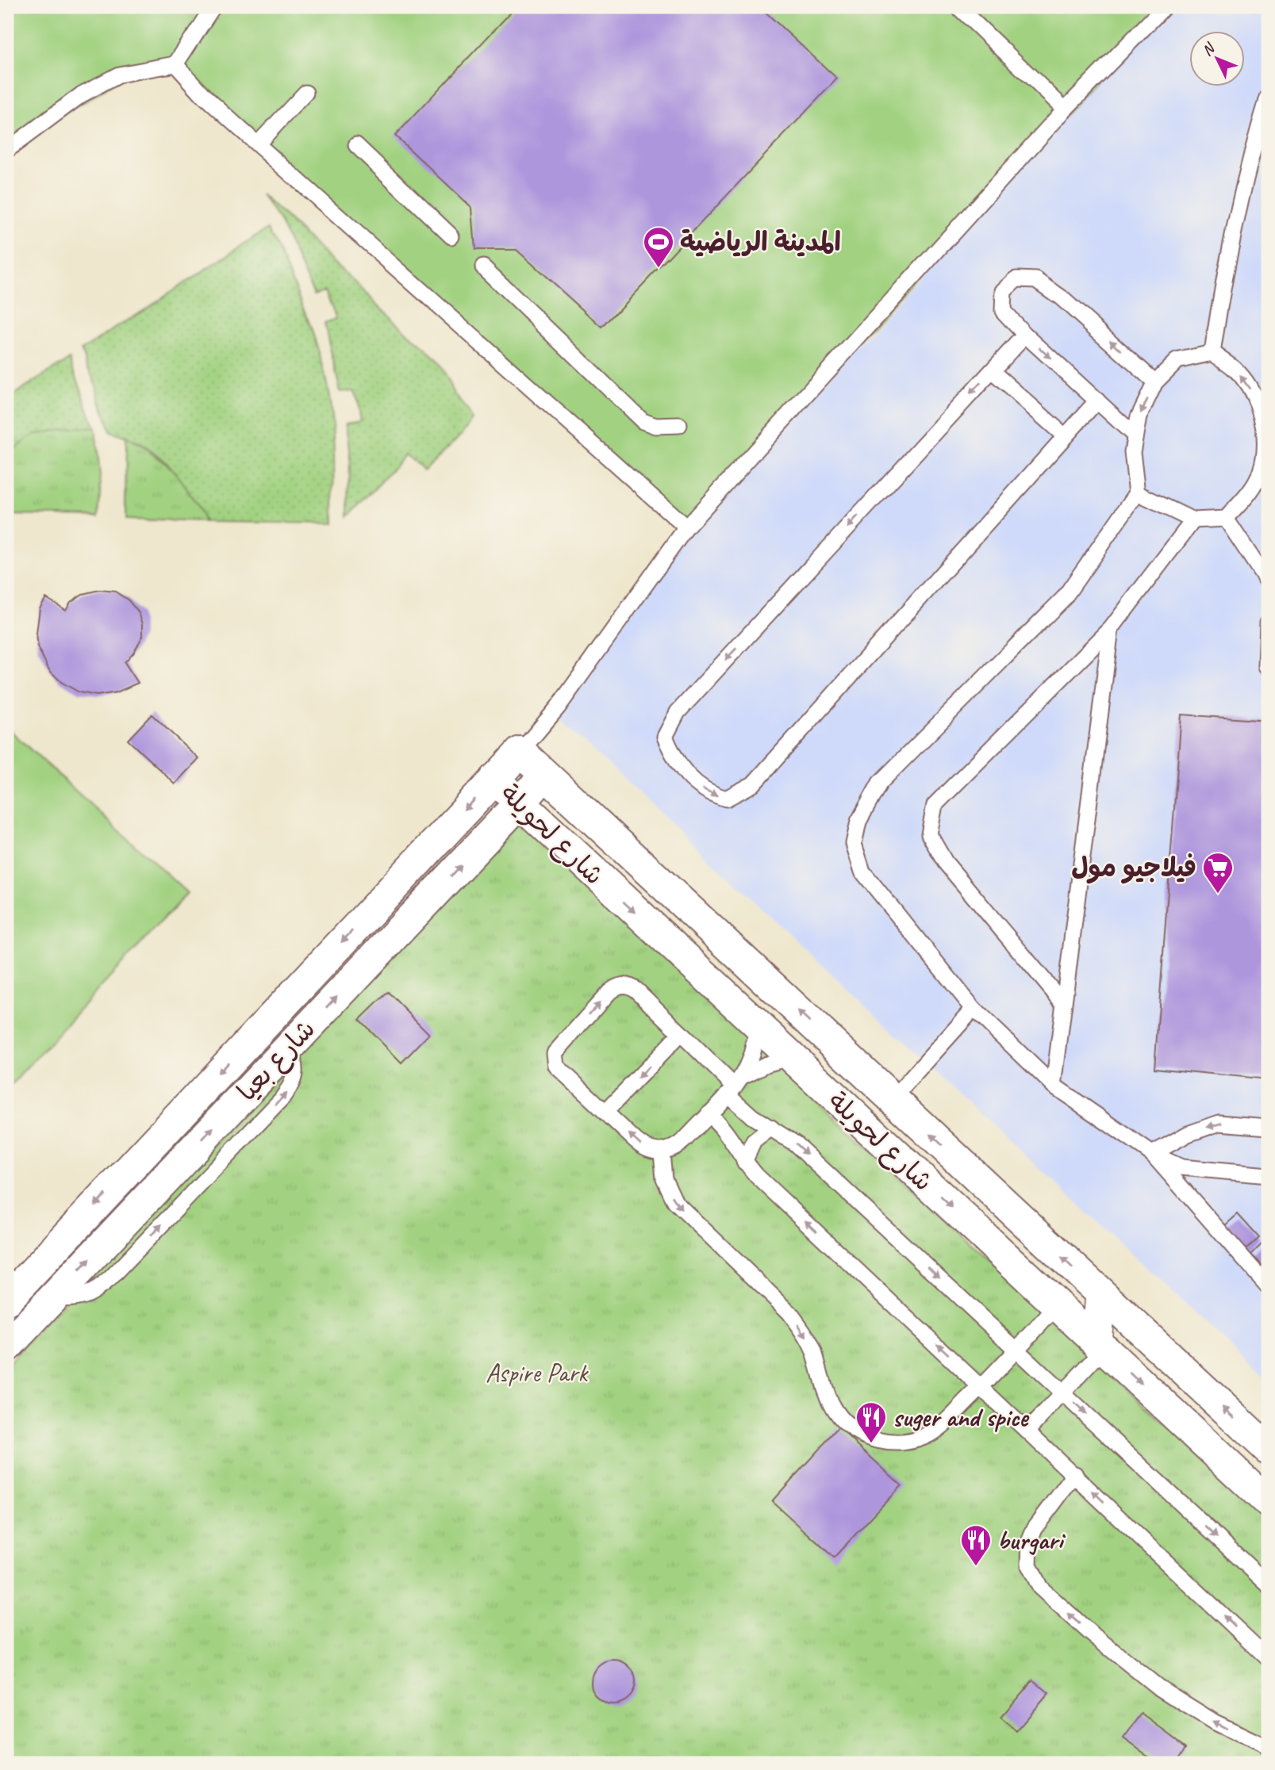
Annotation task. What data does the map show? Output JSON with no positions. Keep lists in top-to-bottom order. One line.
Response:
{"streets":{"street":["شارع لحويلة","شارع بعيا"]},"crossings":[["شارع لحويلة","شارع بعيا"]],"parks":["Aspire Park"],"places":{"sports":["المدينة الرياضية"],"supermarket":["فيلاجيو مول"],"restaurant":["suger and spice","burgari"]},"north":"top left"}
